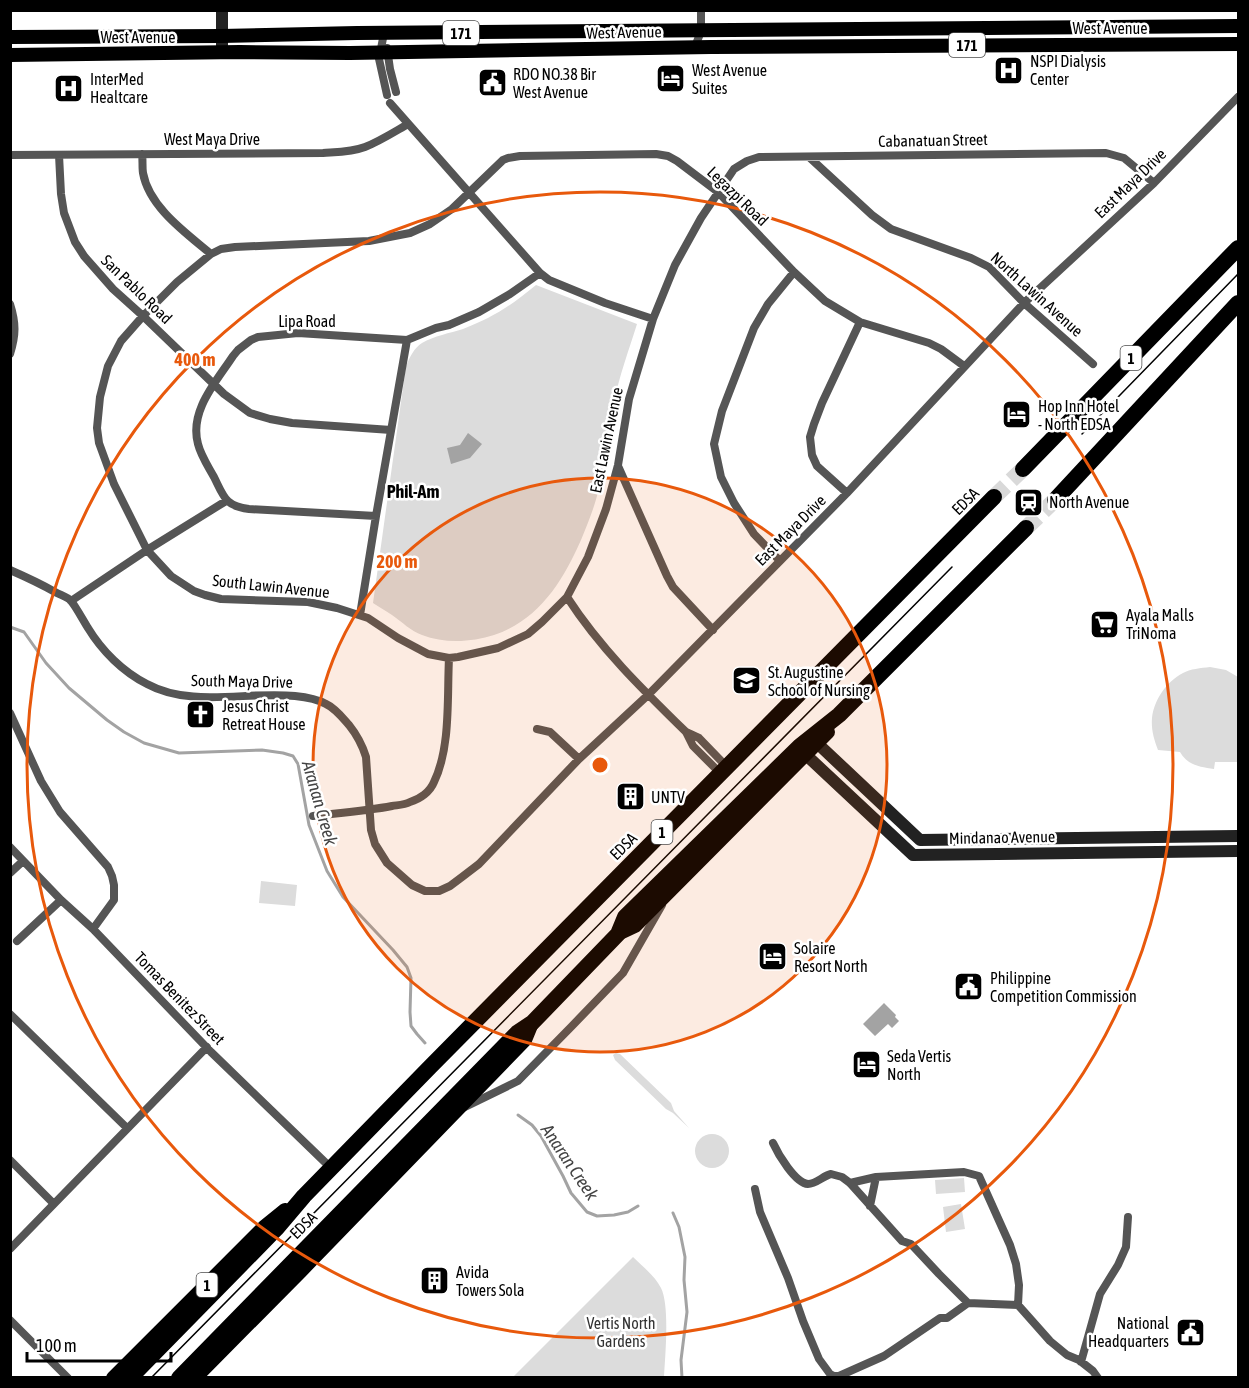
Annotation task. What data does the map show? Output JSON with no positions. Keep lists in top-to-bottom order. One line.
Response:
{"streets":{"highway":["1","EDSA"],"main road":["West Avenue","171"],"street":["West Maya Drive","Cabanatuan Street","East Maya Drive","Legazpi Road","San Pablo Road","North Lawin Avenue","Lipa Road","East Lawin Avenue","South Lawin Avenue","South Maya Drive","Mindanao Avenue","Tomas Benitez Street"]},"crossings":[["West Maya Drive","San Pablo Road"],["Cabanatuan Street","East Maya Drive"],["Cabanatuan Street","Legazpi Road"],["Cabanatuan Street","North Lawin Avenue"],["Cabanatuan Street","East Lawin Avenue"],["East Maya Drive","Legazpi Road"],["East Maya Drive","North Lawin Avenue"],["East Maya Drive","South Maya Drive"],["Legazpi Road","East Lawin Avenue"],["Legazpi Road","South Lawin Avenue"],["San Pablo Road","Lipa Road"],["San Pablo Road","South Lawin Avenue"],["East Lawin Avenue","South Lawin Avenue"],["EDSA","Mindanao Avenue"],["EDSA","Tomas Benitez Street"]],"districts":["Phil-Am"],"water":["Aranan Creek","Anaran Creek"],"parks":["Vertis North Gardens"],"places":{"hospital":["NSPI Dialysis Center","InterMed Healtcare"],"hotel":["West Avenue Suites","Hop Inn Hotel - North EDSA","Solaire Resort North","Seda Vertis North"],"public building":["RDO NO.38 Bir West Avenue","Philippine Competition Commission","National Headquarters"],"station":["North Avenue"],"supermarket":["Ayala Malls TriNoma"],"school or university":["St. Augustine School of Nursing"],"church":["Jesus Christ Retreat House"],"building":["UNTV","Avida Towers Sola"]},"scale_bar":"100 m","rings":["400 m","200 m"]}
